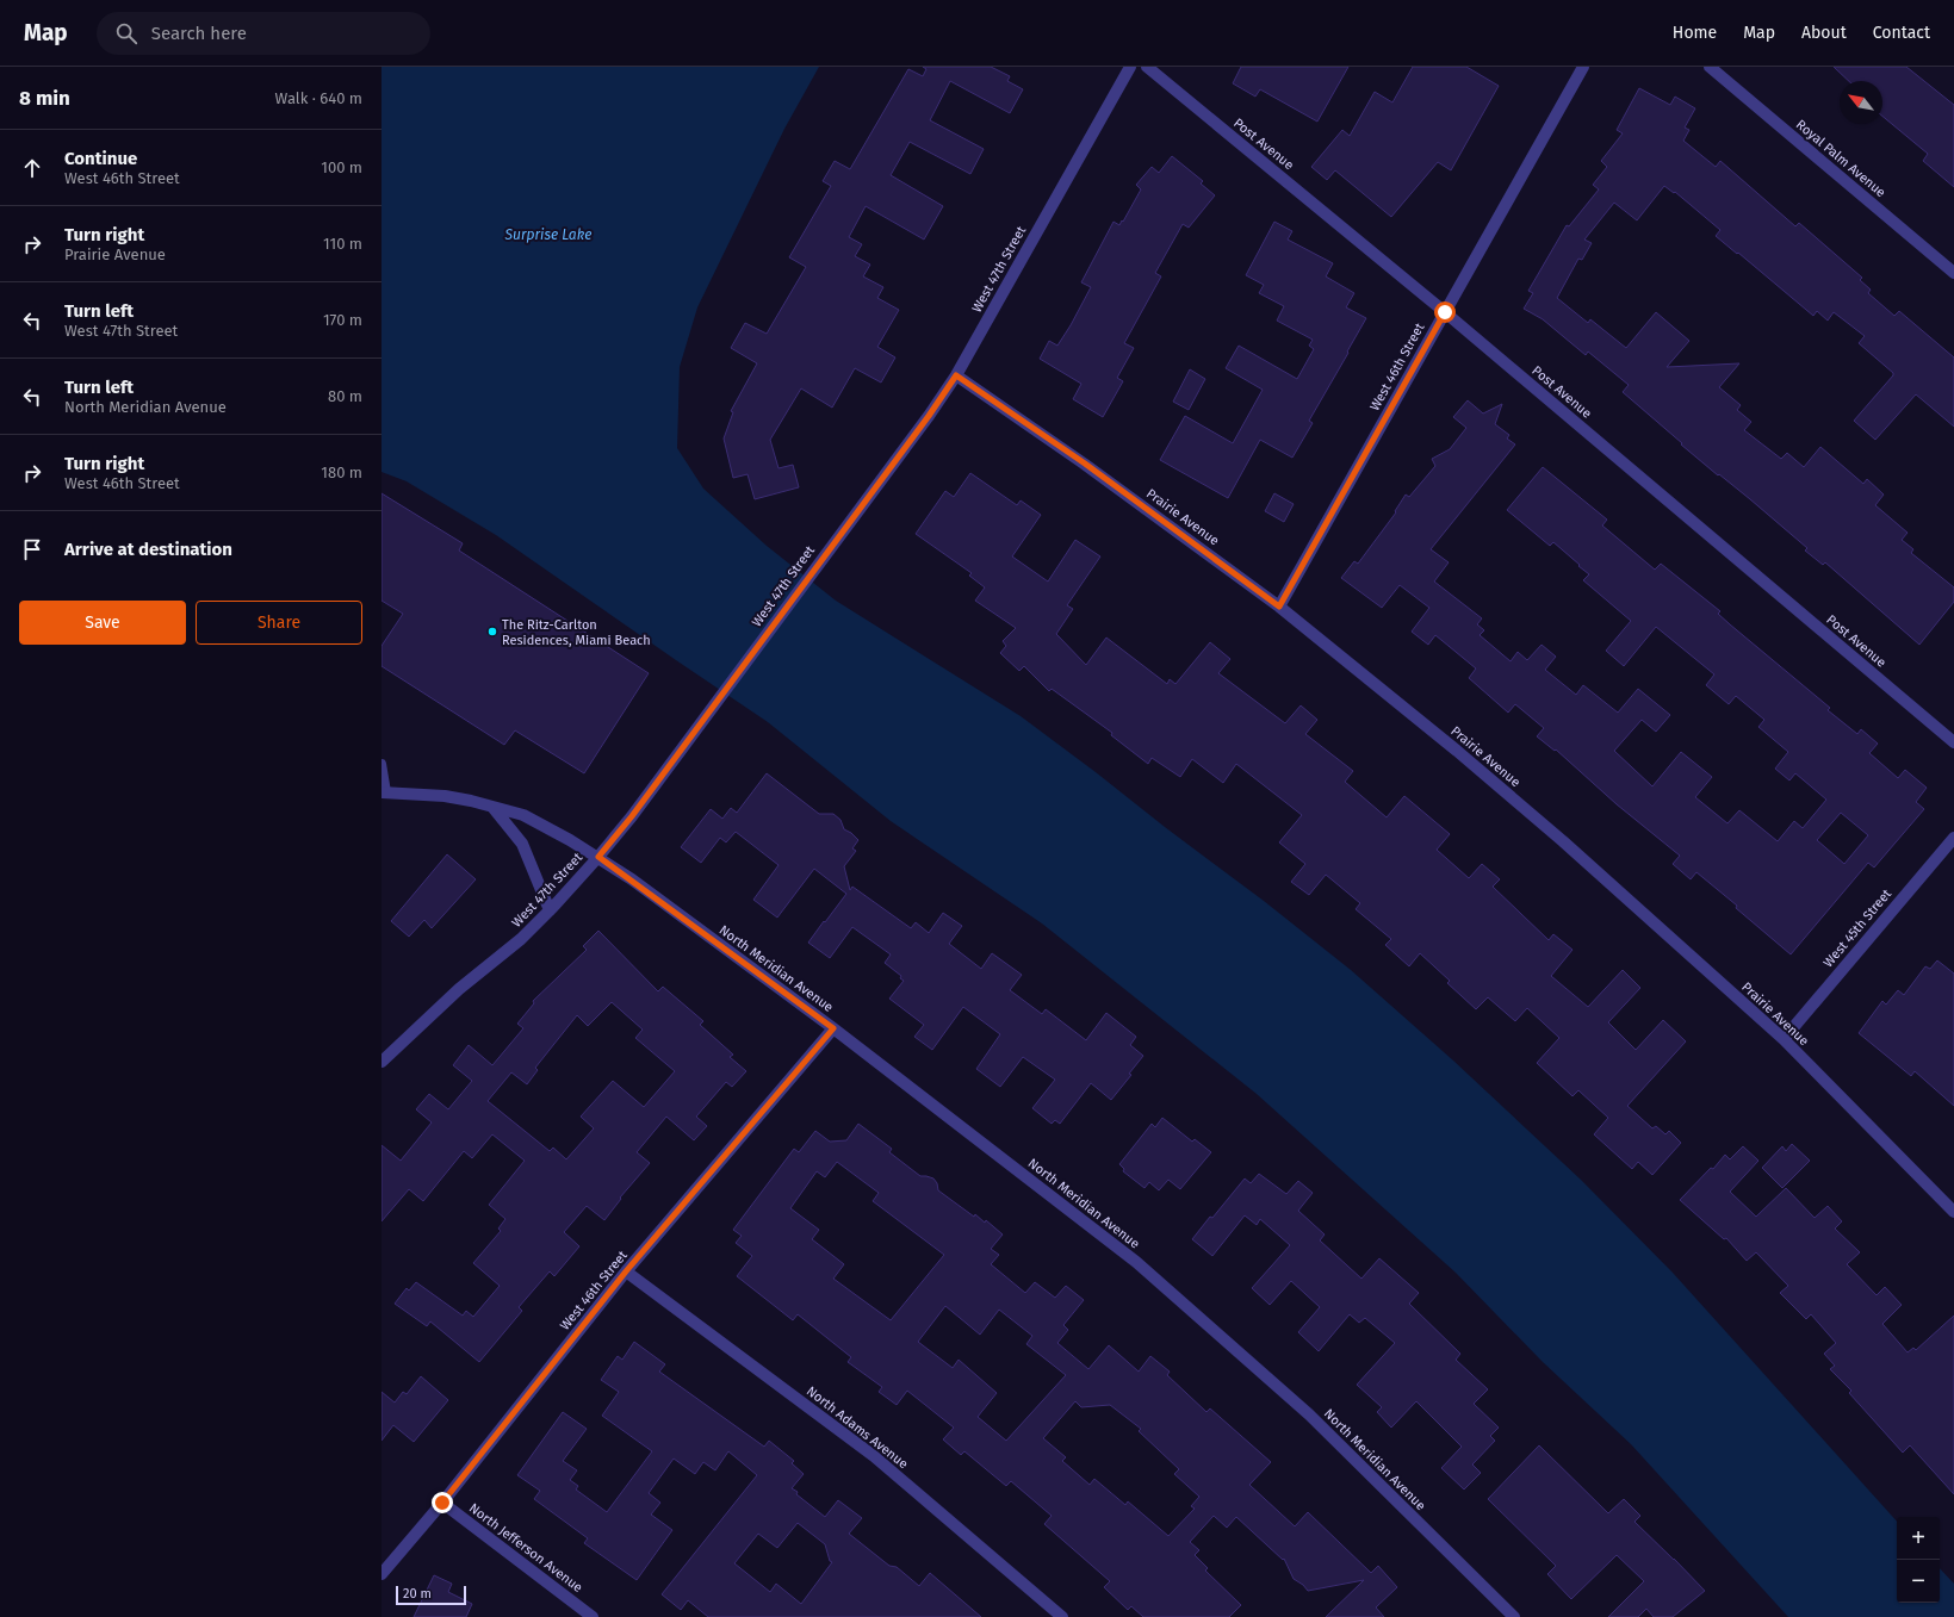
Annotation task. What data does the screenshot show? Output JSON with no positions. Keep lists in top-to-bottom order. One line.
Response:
{"streets":{"street":["Post Avenue","Royal Palm Avenue","West 47th Street","West 46th Street","Prairie Avenue","West 45th Street","North Meridian Avenue","North Adams Avenue","North Jefferson Avenue"]},"crossings":[["Post Avenue","West 46th Street"],["West 47th Street","Prairie Avenue"],["West 47th Street","North Meridian Avenue"],["West 46th Street","Prairie Avenue"],["West 46th Street","North Meridian Avenue"],["West 46th Street","North Adams Avenue"],["West 46th Street","North Jefferson Avenue"],["Prairie Avenue","West 45th Street"]],"water":["Surprise Lake"],"places":["The Ritz-Carlton Residences, Miami Beach"],"scale_bar":"20 m","north":"top left","page":{"header":"Map","search":"Search here","nav":["Home","Map","About","Contact"],"heading":["8 min","Walk · 640 m"],"list":[["Continue","West 46th Street","100 m"],["Turn right","Prairie Avenue","110 m"],["Turn left","West 47th Street","170 m"],["Turn left","North Meridian Avenue","80 m"],["Turn right","West 46th Street","180 m"],"Arrive at destination"],"buttons":["Save","Share"],"map_buttons":["+","−"],"scale":"20 m"}}
